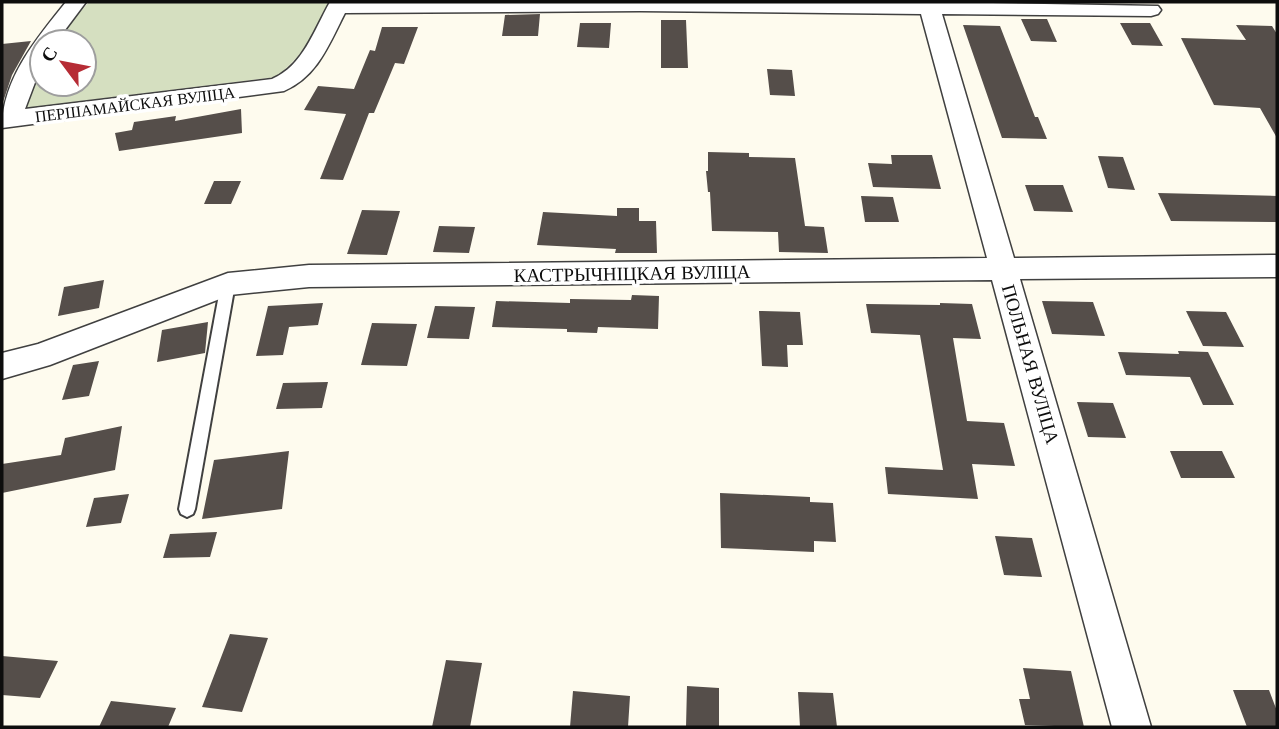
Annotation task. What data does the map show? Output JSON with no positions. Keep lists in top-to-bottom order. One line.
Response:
{"streets":{"street":["ПЕРШАМАЙСКАЯ ВУЛІЦА","КАСТРЫЧНІЦКАЯ ВУЛІЦА","ПОЛЬНАЯ ВУЛІЦА"]},"crossings":[["ПЕРШАМАЙСКАЯ ВУЛІЦА","ПОЛЬНАЯ ВУЛІЦА"],["КАСТРЫЧНІЦКАЯ ВУЛІЦА","ПОЛЬНАЯ ВУЛІЦА"]],"north":"top left"}
